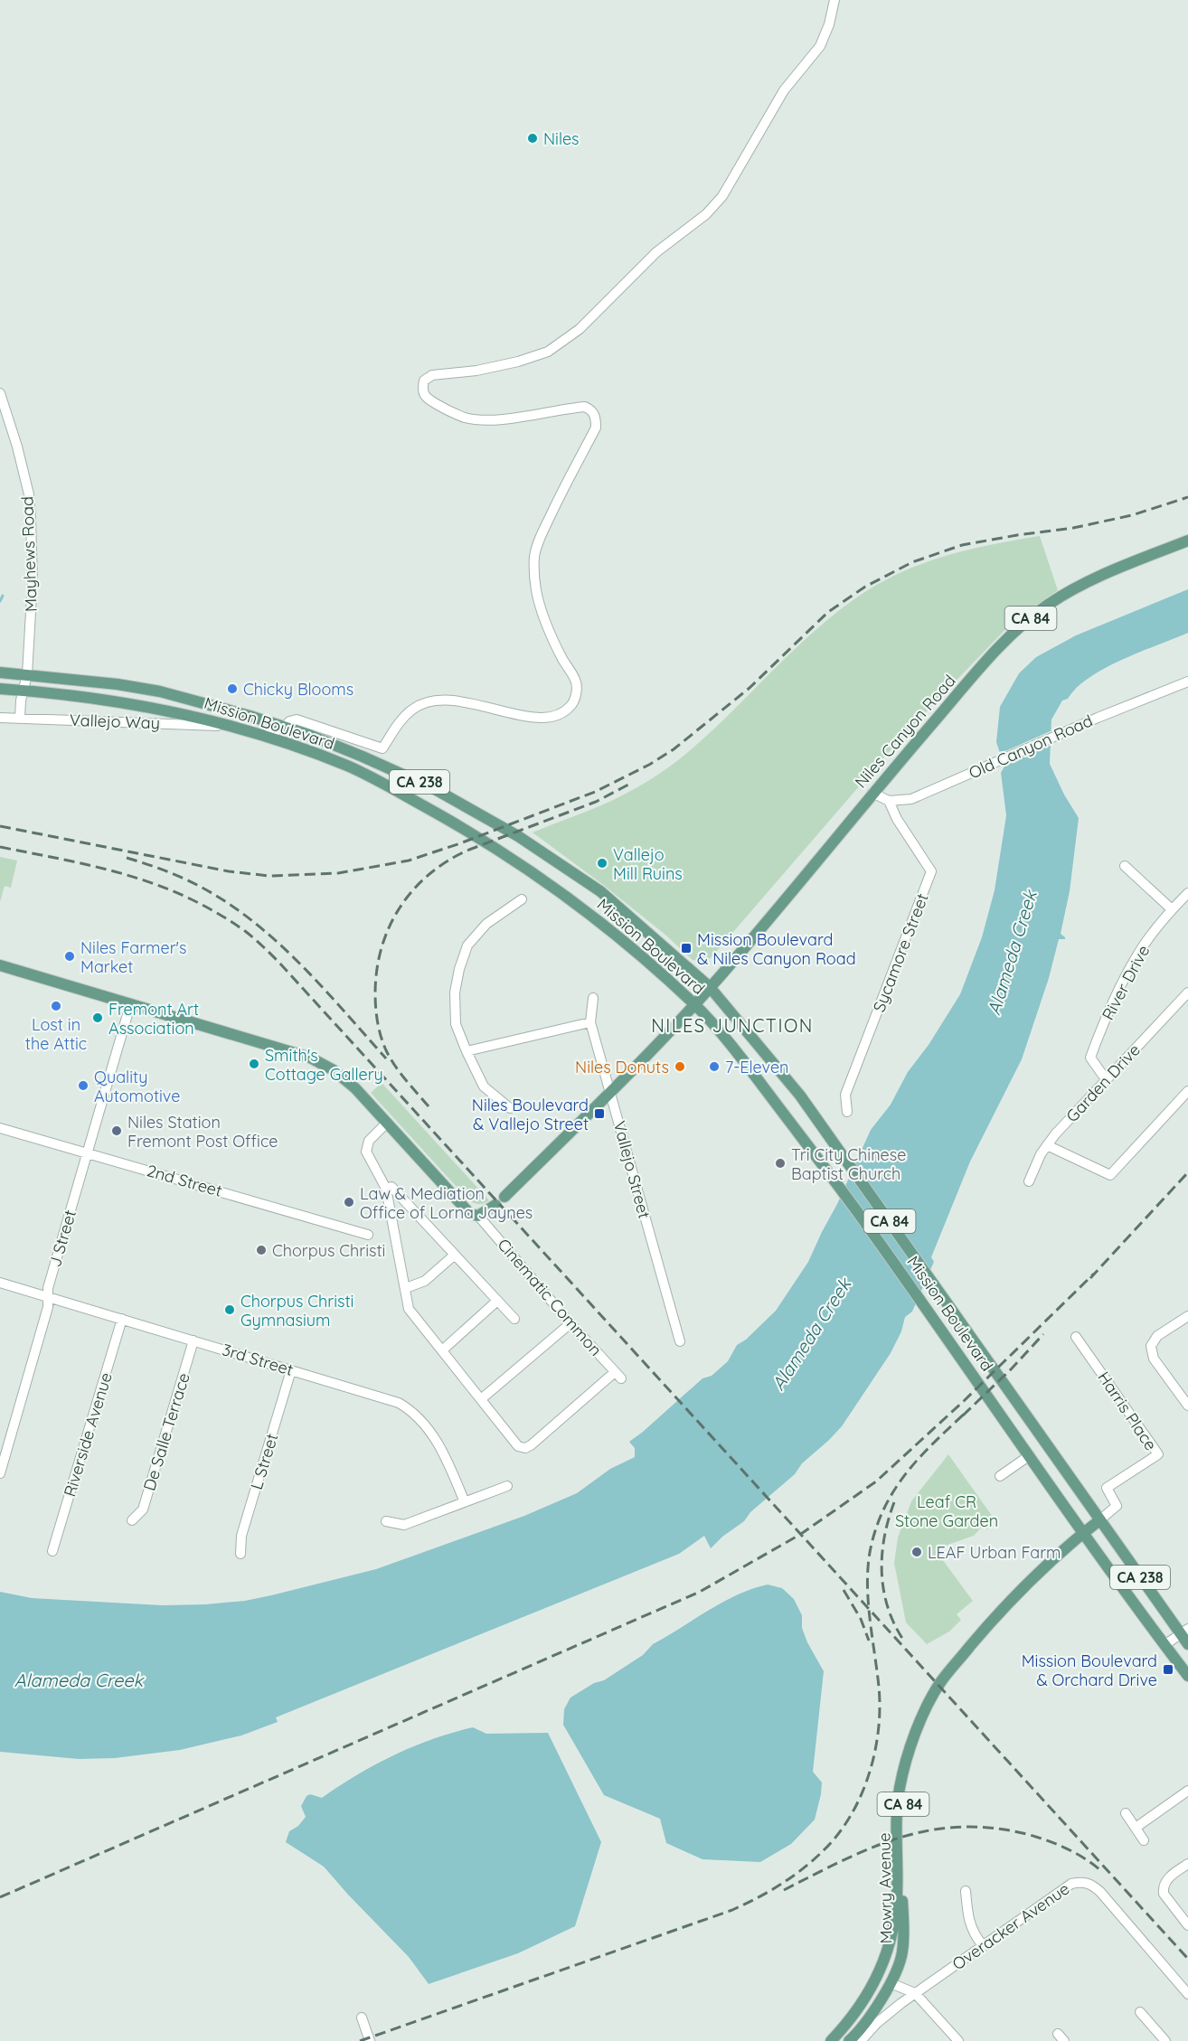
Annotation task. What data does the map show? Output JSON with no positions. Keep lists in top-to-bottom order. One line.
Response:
{"streets":{"main road":["CA 84","Mission Boulevard","Niles Canyon Road","CA 238","Mowry Avenue"],"street":["Mayhews Road","Vallejo Way","Old Canyon Road","Sycamore Street","River Drive","Garden Drive","Vallejo Street","2nd Street","J Street","Cinematic Common","3rd Street","Harris Place","De Salle Terrace","Riverside Avenue","L Street","Overacker Avenue"]},"crossings":[["Mayhews Road","Vallejo Way"],["Mayhews Road","Mission Boulevard"],["Vallejo Way","Mission Boulevard"],["Mission Boulevard","Niles Canyon Road"],["Mission Boulevard","Harris Place"],["Mission Boulevard","Mowry Avenue"],["Niles Canyon Road","Vallejo Street"],["Niles Canyon Road","Cinematic Common"],["Old Canyon Road","Sycamore Street"],["River Drive","Garden Drive"],["2nd Street","J Street"],["J Street","3rd Street"],["3rd Street","De Salle Terrace"],["3rd Street","Riverside Avenue"],["3rd Street","L Street"],["Harris Place","Mowry Avenue"]],"districts":["NILES JUNCTION"],"water":["Alameda Creek"],"parks":["Leaf CR Stone Garden"],"places":{"other":["Niles","Chicky Blooms","Vallejo Mill Ruins","Niles Farmer's Market","Lost in the Attic","Fremont Art Association","Smith's Cottage Gallery","Niles Donuts","7-Eleven","Quality Automotive","Niles Station Fremont Post Office","Tri City Chinese Baptist Church","Law & Mediation Office of Lorna Jaynes","Chorpus Christi","Chorpus Christi Gymnasium","LEAF Urban Farm"],"transit":["Mission Boulevard & Niles Canyon Road","Niles Boulevard & Vallejo Street","Mission Boulevard & Orchard Drive"]}}
